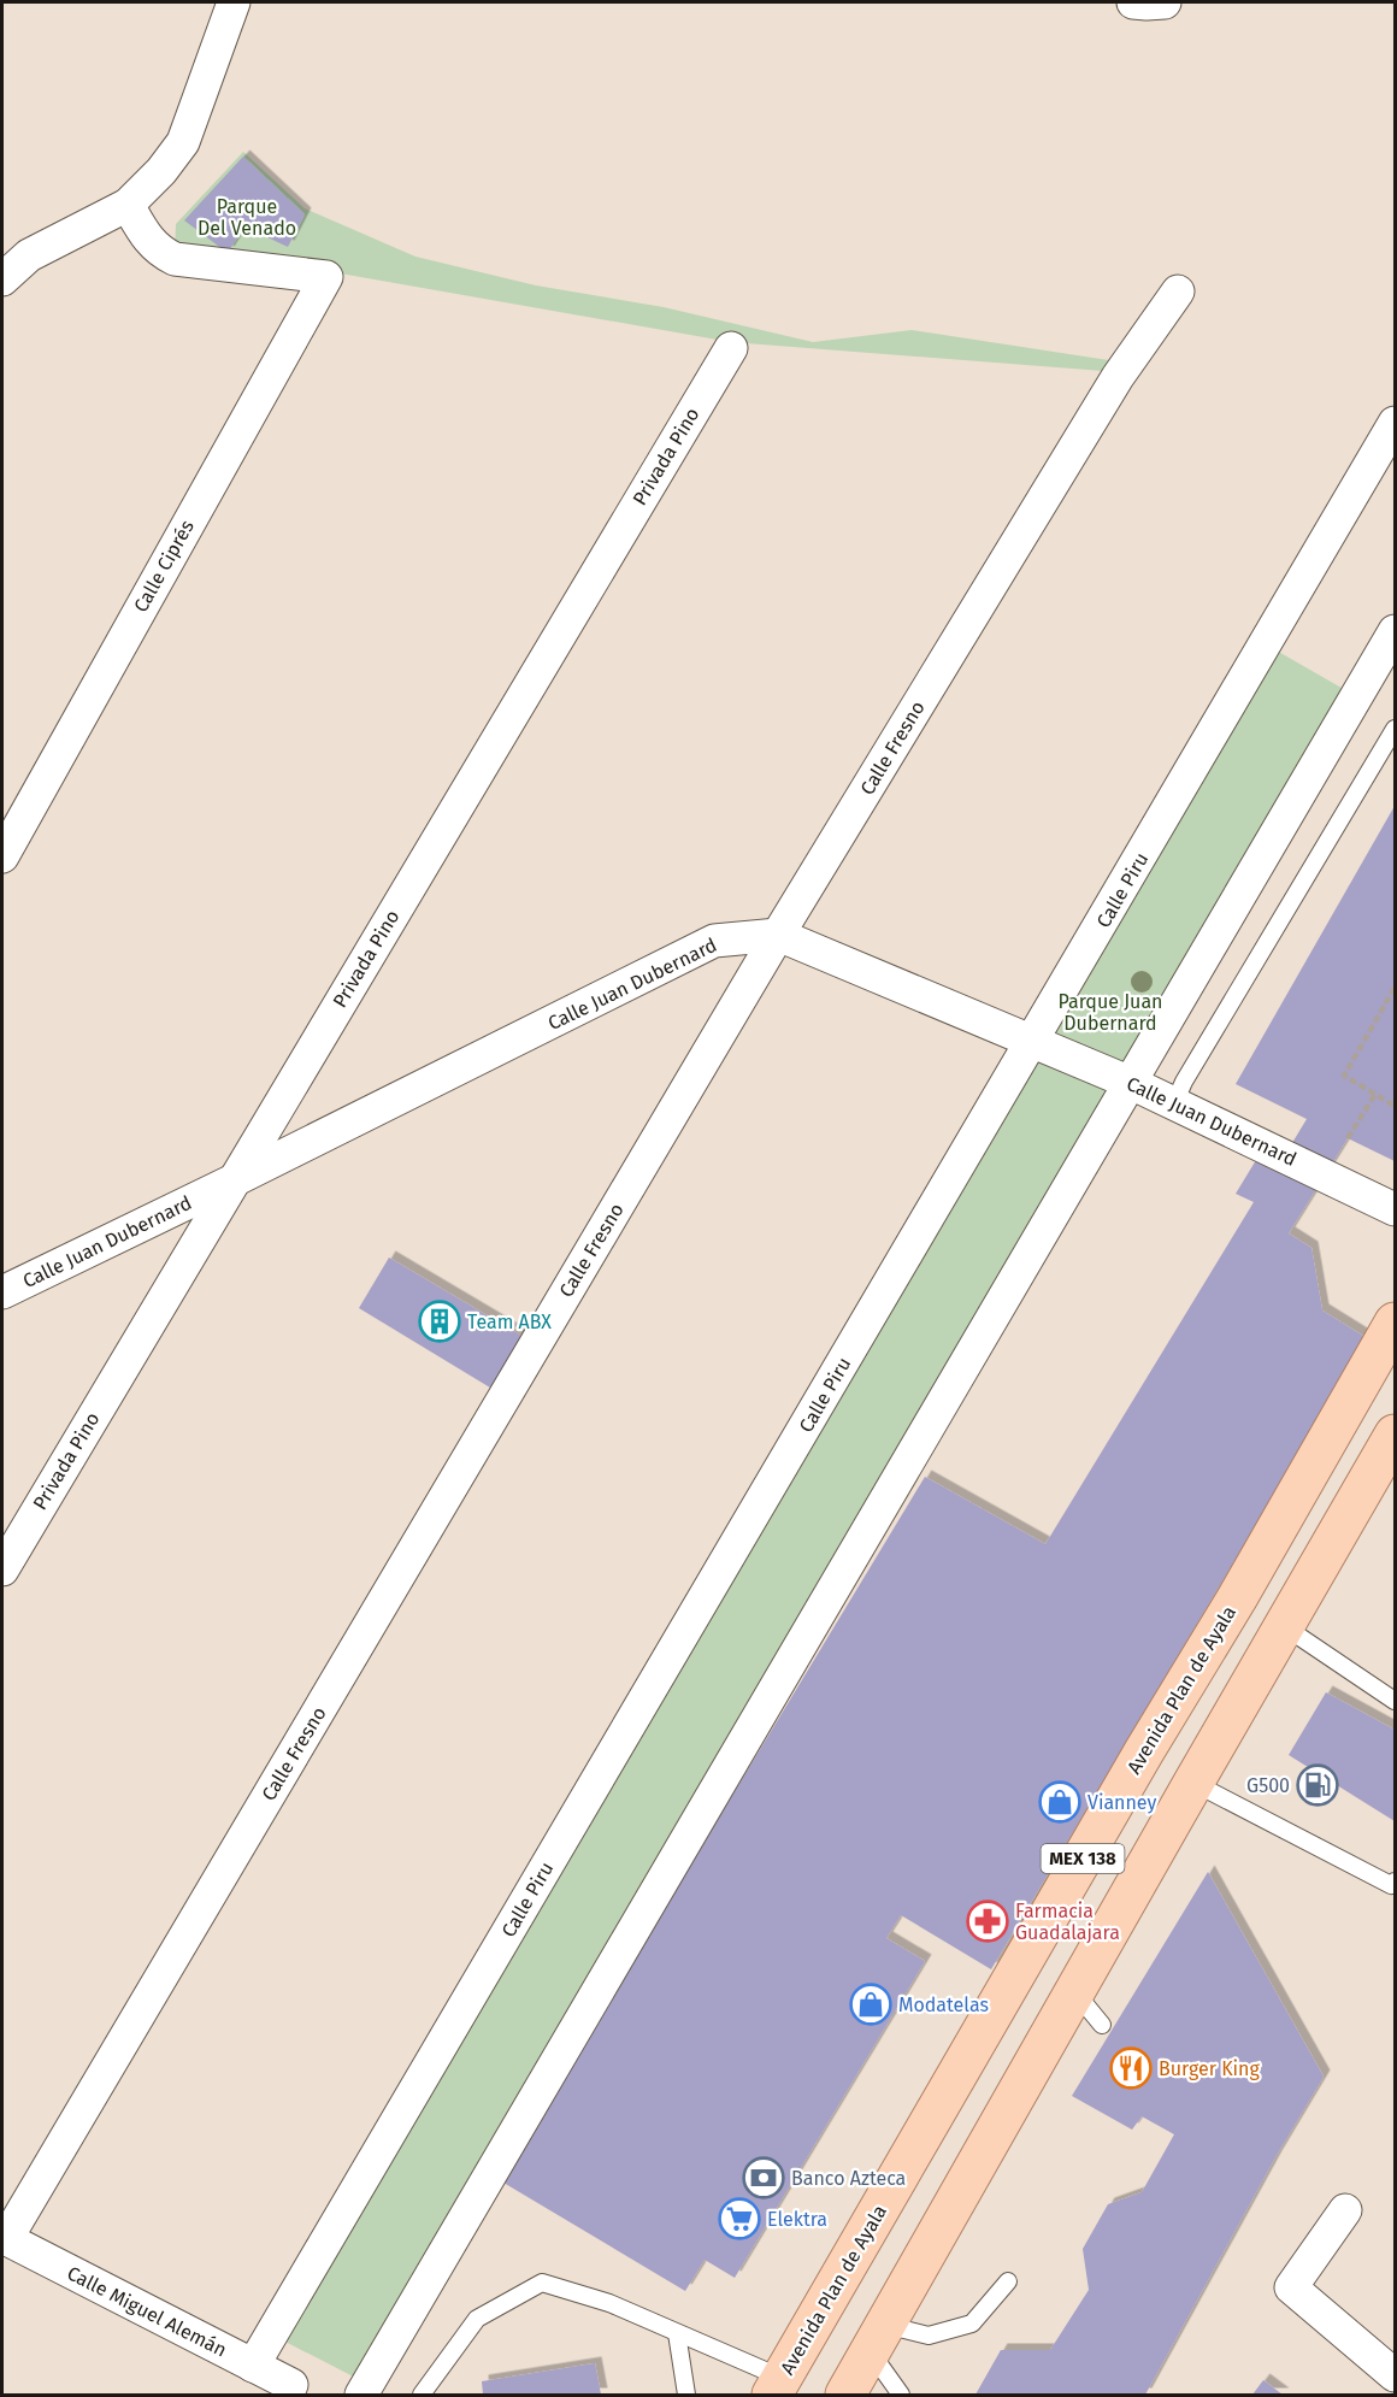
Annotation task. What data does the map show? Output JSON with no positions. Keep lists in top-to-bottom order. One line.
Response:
{"streets":{"main road":["Avenida Plan de Ayala","MEX 138"],"street":["Privada Pino","Calle Ciprés","Calle Fresno","Calle Piru","Calle Juan Dubernard","Calle Miguel Alemán"]},"crossings":[["Privada Pino","Calle Juan Dubernard"],["Calle Fresno","Calle Juan Dubernard"],["Calle Fresno","Calle Miguel Alemán"],["Calle Piru","Calle Juan Dubernard"],["Calle Piru","Calle Miguel Alemán"]],"parks":["Parque Del Venado","Parque Juan Dubernard"],"places":{"building":["Team ABX"],"fuel station":["G500"],"shop":["Vianney","Modatelas"],"pharmacy":["Farmacia Guadalajara"],"restaurant":["Burger King"],"bank":["Banco Azteca"],"supermarket":["Elektra"]}}
